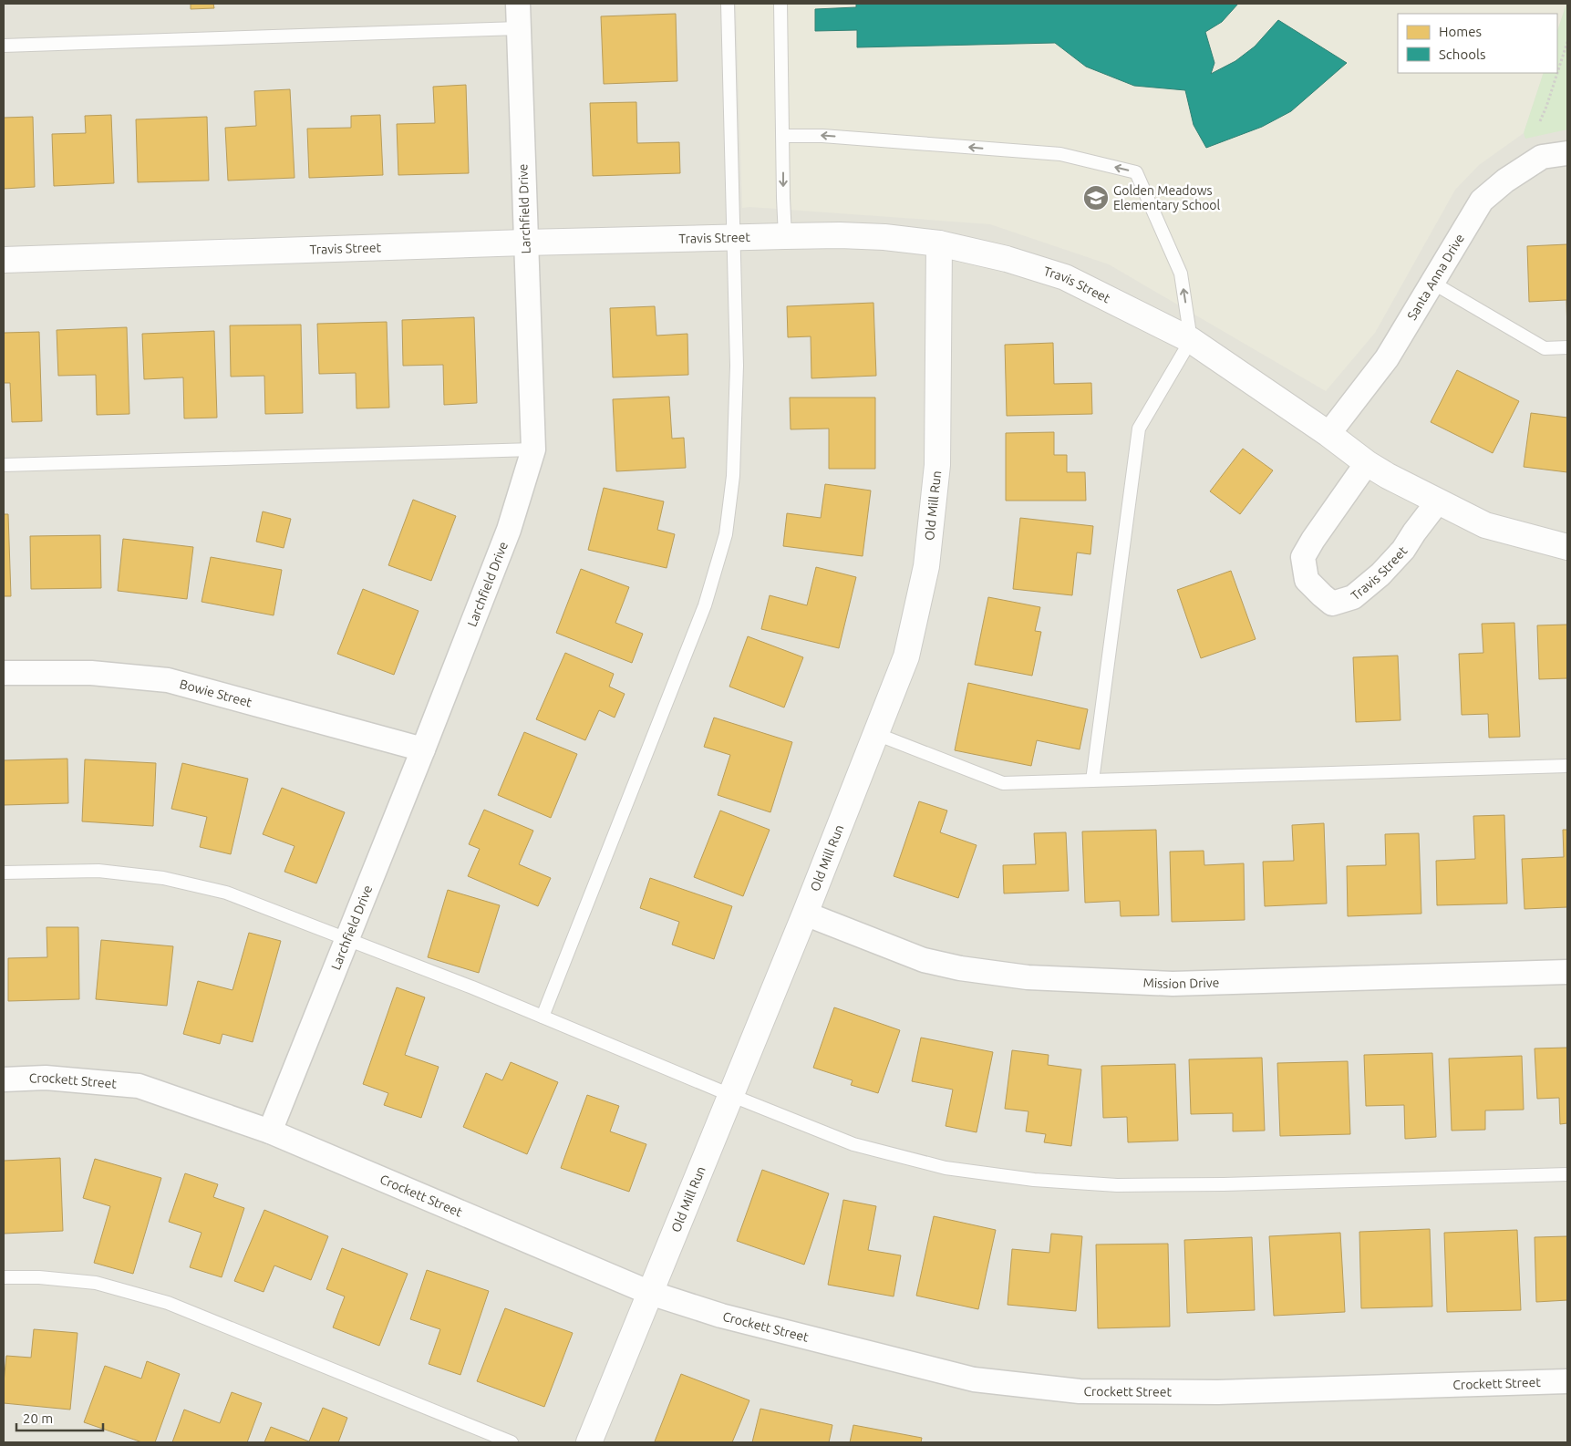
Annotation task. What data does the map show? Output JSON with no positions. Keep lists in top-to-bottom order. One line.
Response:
{"streets":{"street":["Larchfield Drive","Travis Street","Santa Anna Drive","Old Mill Run","Bowie Street","Mission Drive","Crockett Street"]},"crossings":[["Larchfield Drive","Travis Street"],["Larchfield Drive","Bowie Street"],["Larchfield Drive","Crockett Street"],["Travis Street","Santa Anna Drive"],["Travis Street","Old Mill Run"],["Old Mill Run","Mission Drive"],["Old Mill Run","Crockett Street"]],"places":{"school or university":["Golden Meadows Elementary School"]},"legend":["Homes","Schools"],"scale_bar":"20 m"}
